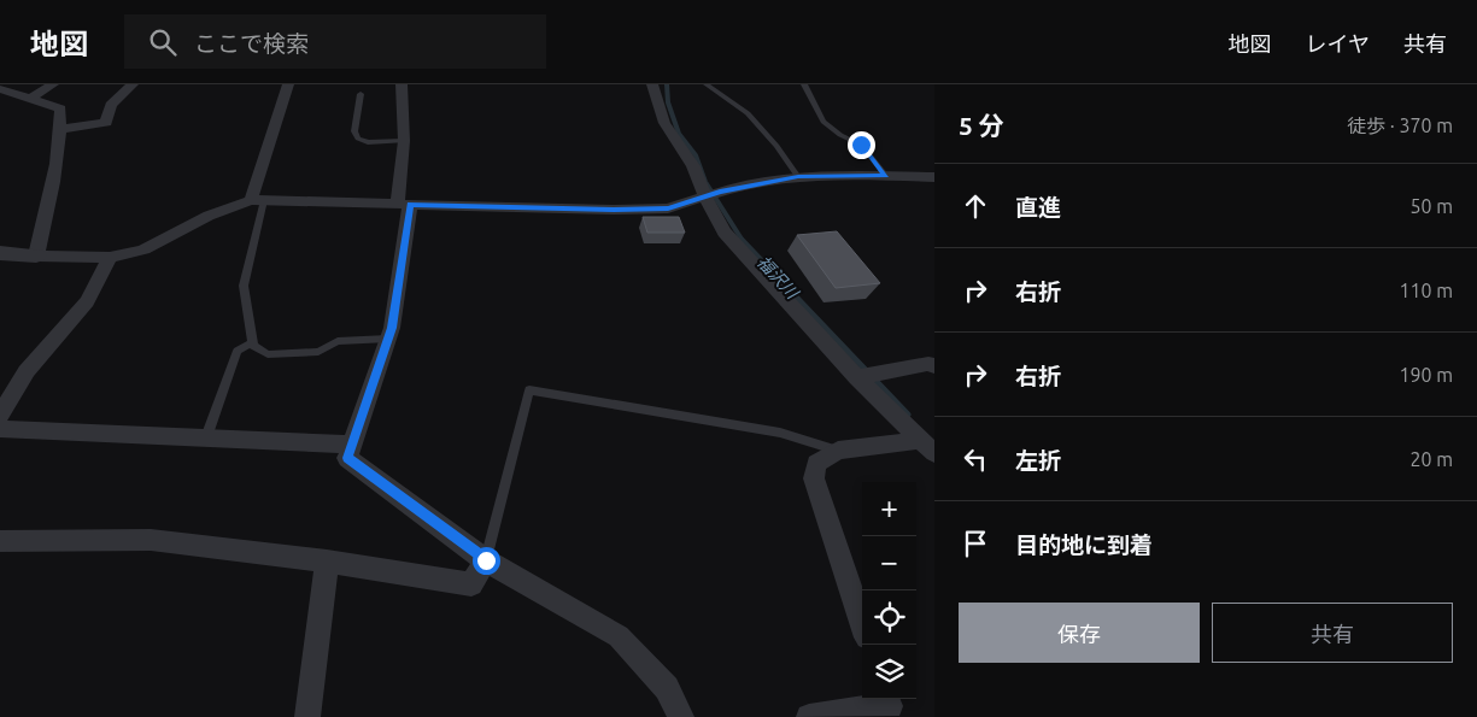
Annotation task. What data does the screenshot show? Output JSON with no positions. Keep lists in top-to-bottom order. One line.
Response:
{"water":["福沢川"],"page":{"header":"地図","search":"ここで検索","nav":["地図","レイヤ","共有"],"heading":["5 分","徒歩 · 370 m"],"list":[["直進","50 m"],["右折","110 m"],["右折","190 m"],["左折","20 m"],"目的地に到着"],"map_buttons":["+","−"],"buttons":["保存","共有"]}}
